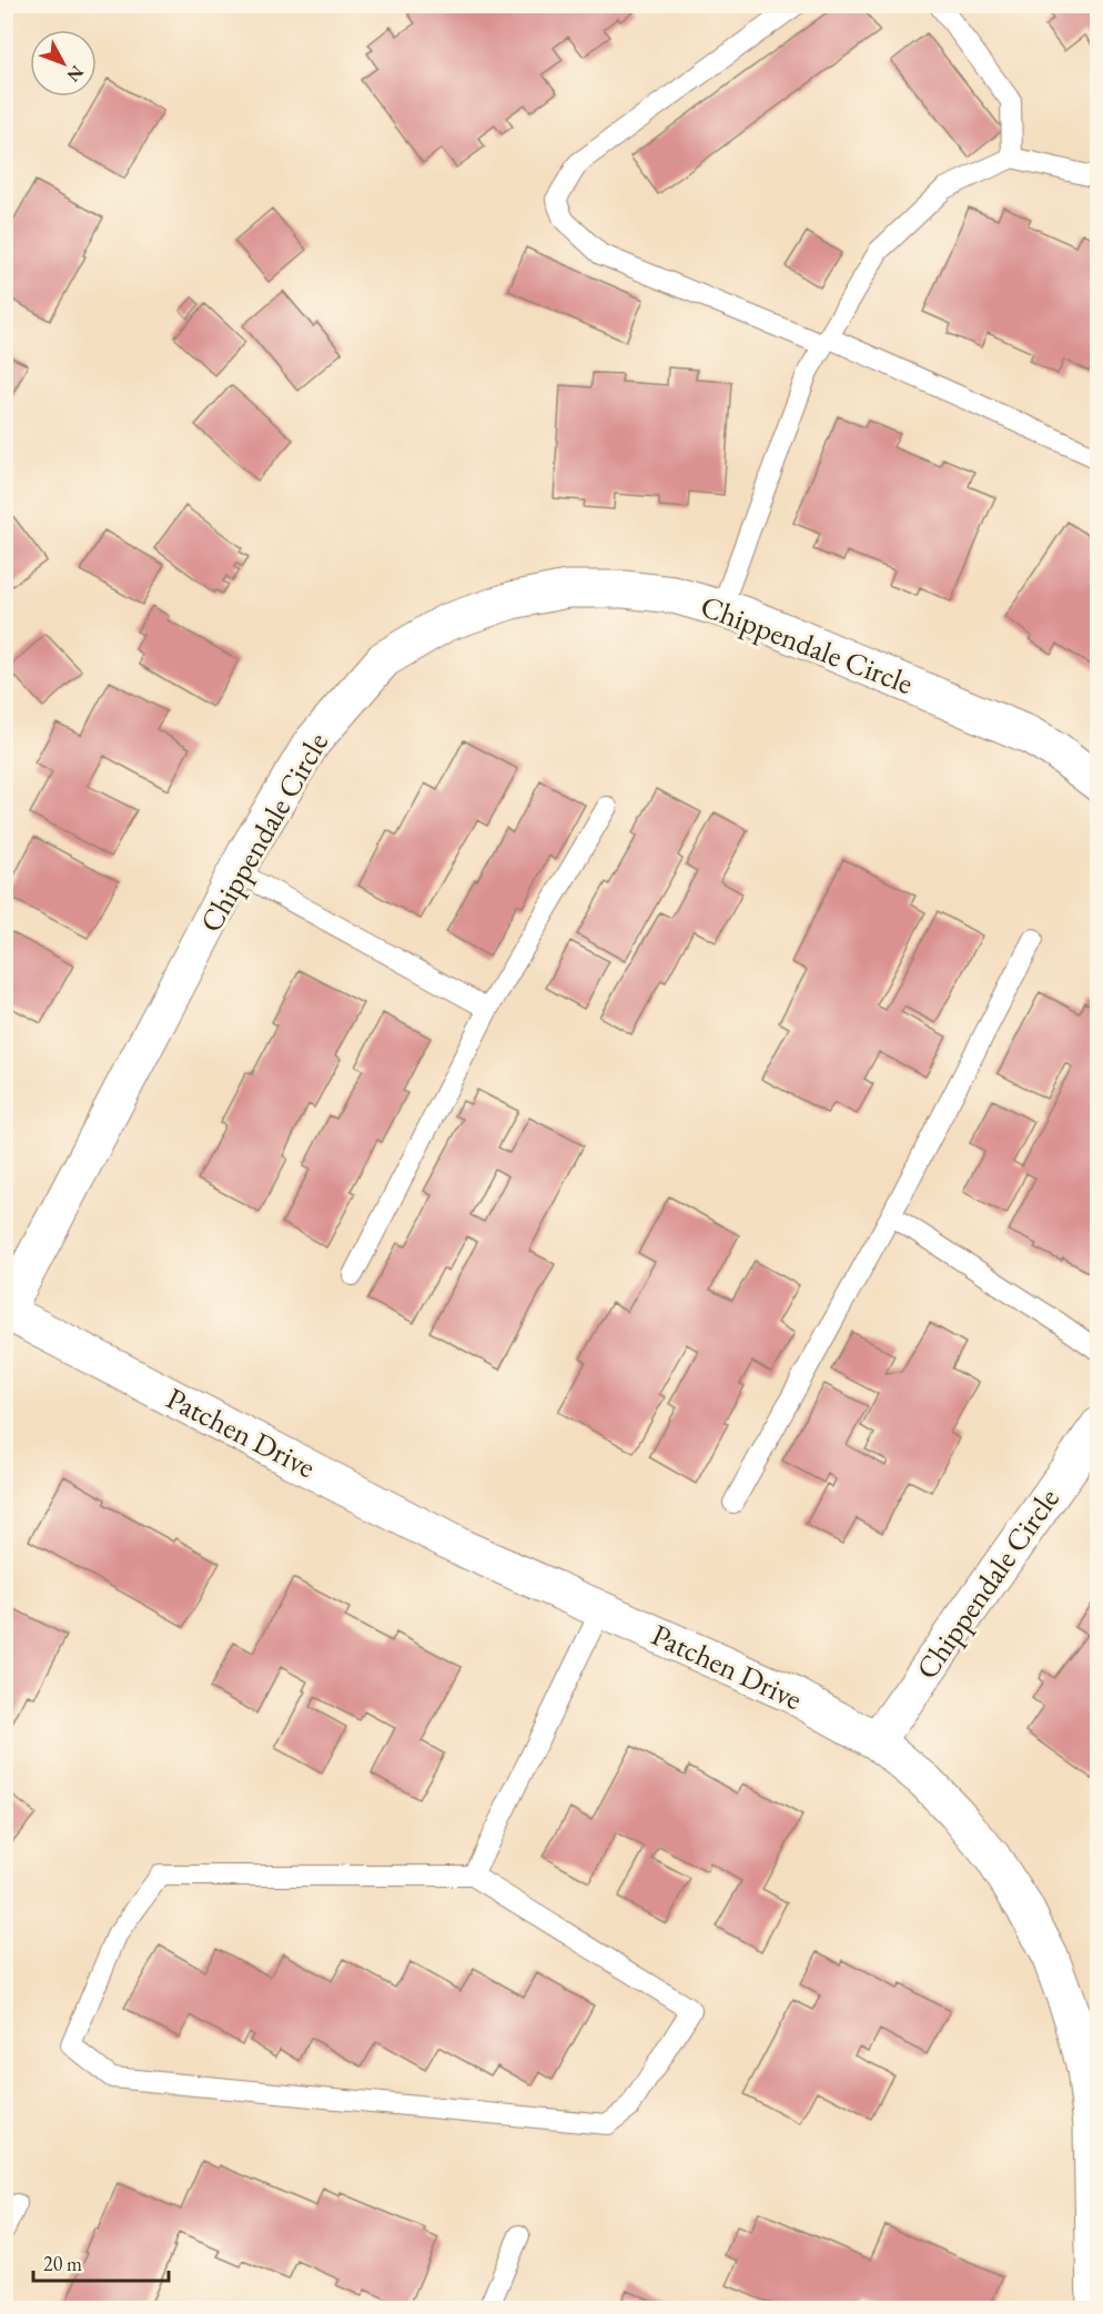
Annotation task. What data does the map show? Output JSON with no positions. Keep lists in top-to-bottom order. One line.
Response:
{"streets":{"street":["Chippendale Circle","Patchen Drive"]},"crossings":[["Chippendale Circle","Patchen Drive"]],"scale_bar":"20 m","north":"bottom right"}
